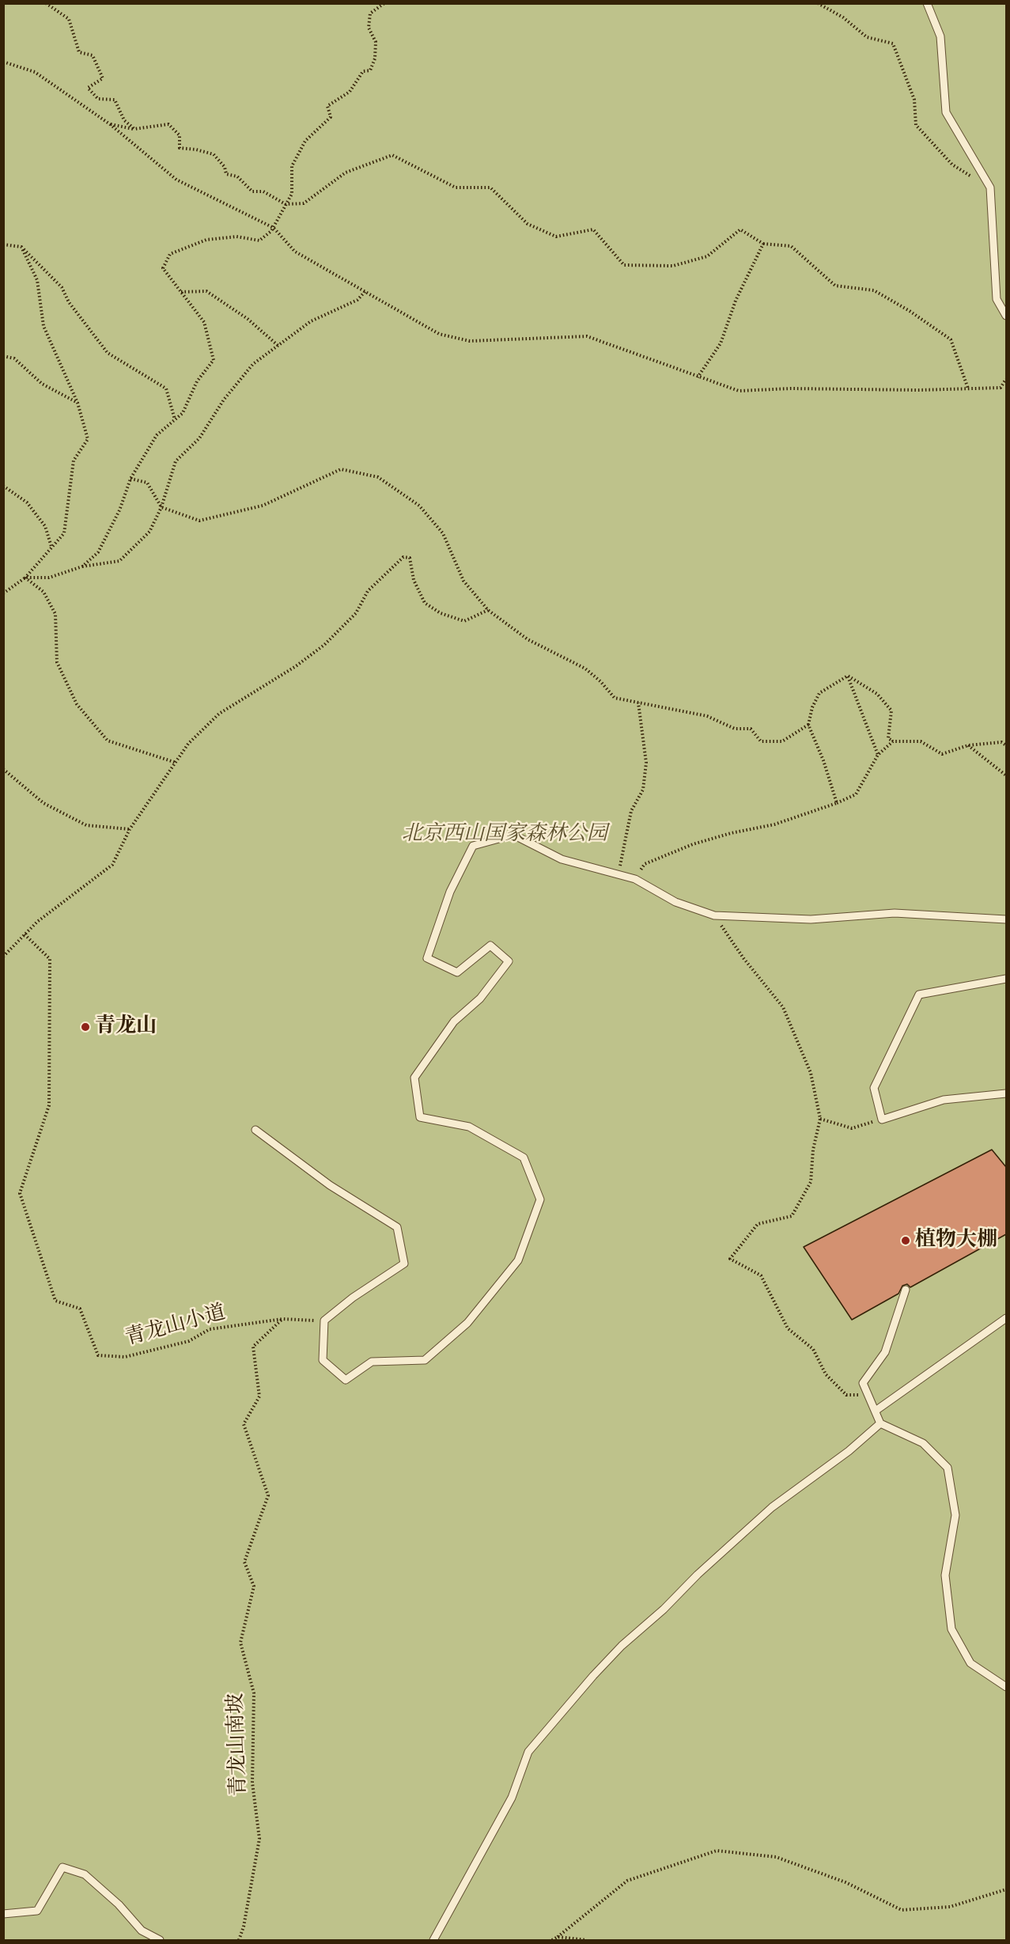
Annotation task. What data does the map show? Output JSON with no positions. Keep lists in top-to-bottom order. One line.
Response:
{"streets":{"path":["青龙山小道","青龙山南坡"]},"crossings":[["青龙山小道","青龙山南坡"]],"parks":["北京西山国家森林公园"],"places":["青龙山","植物大棚"]}
